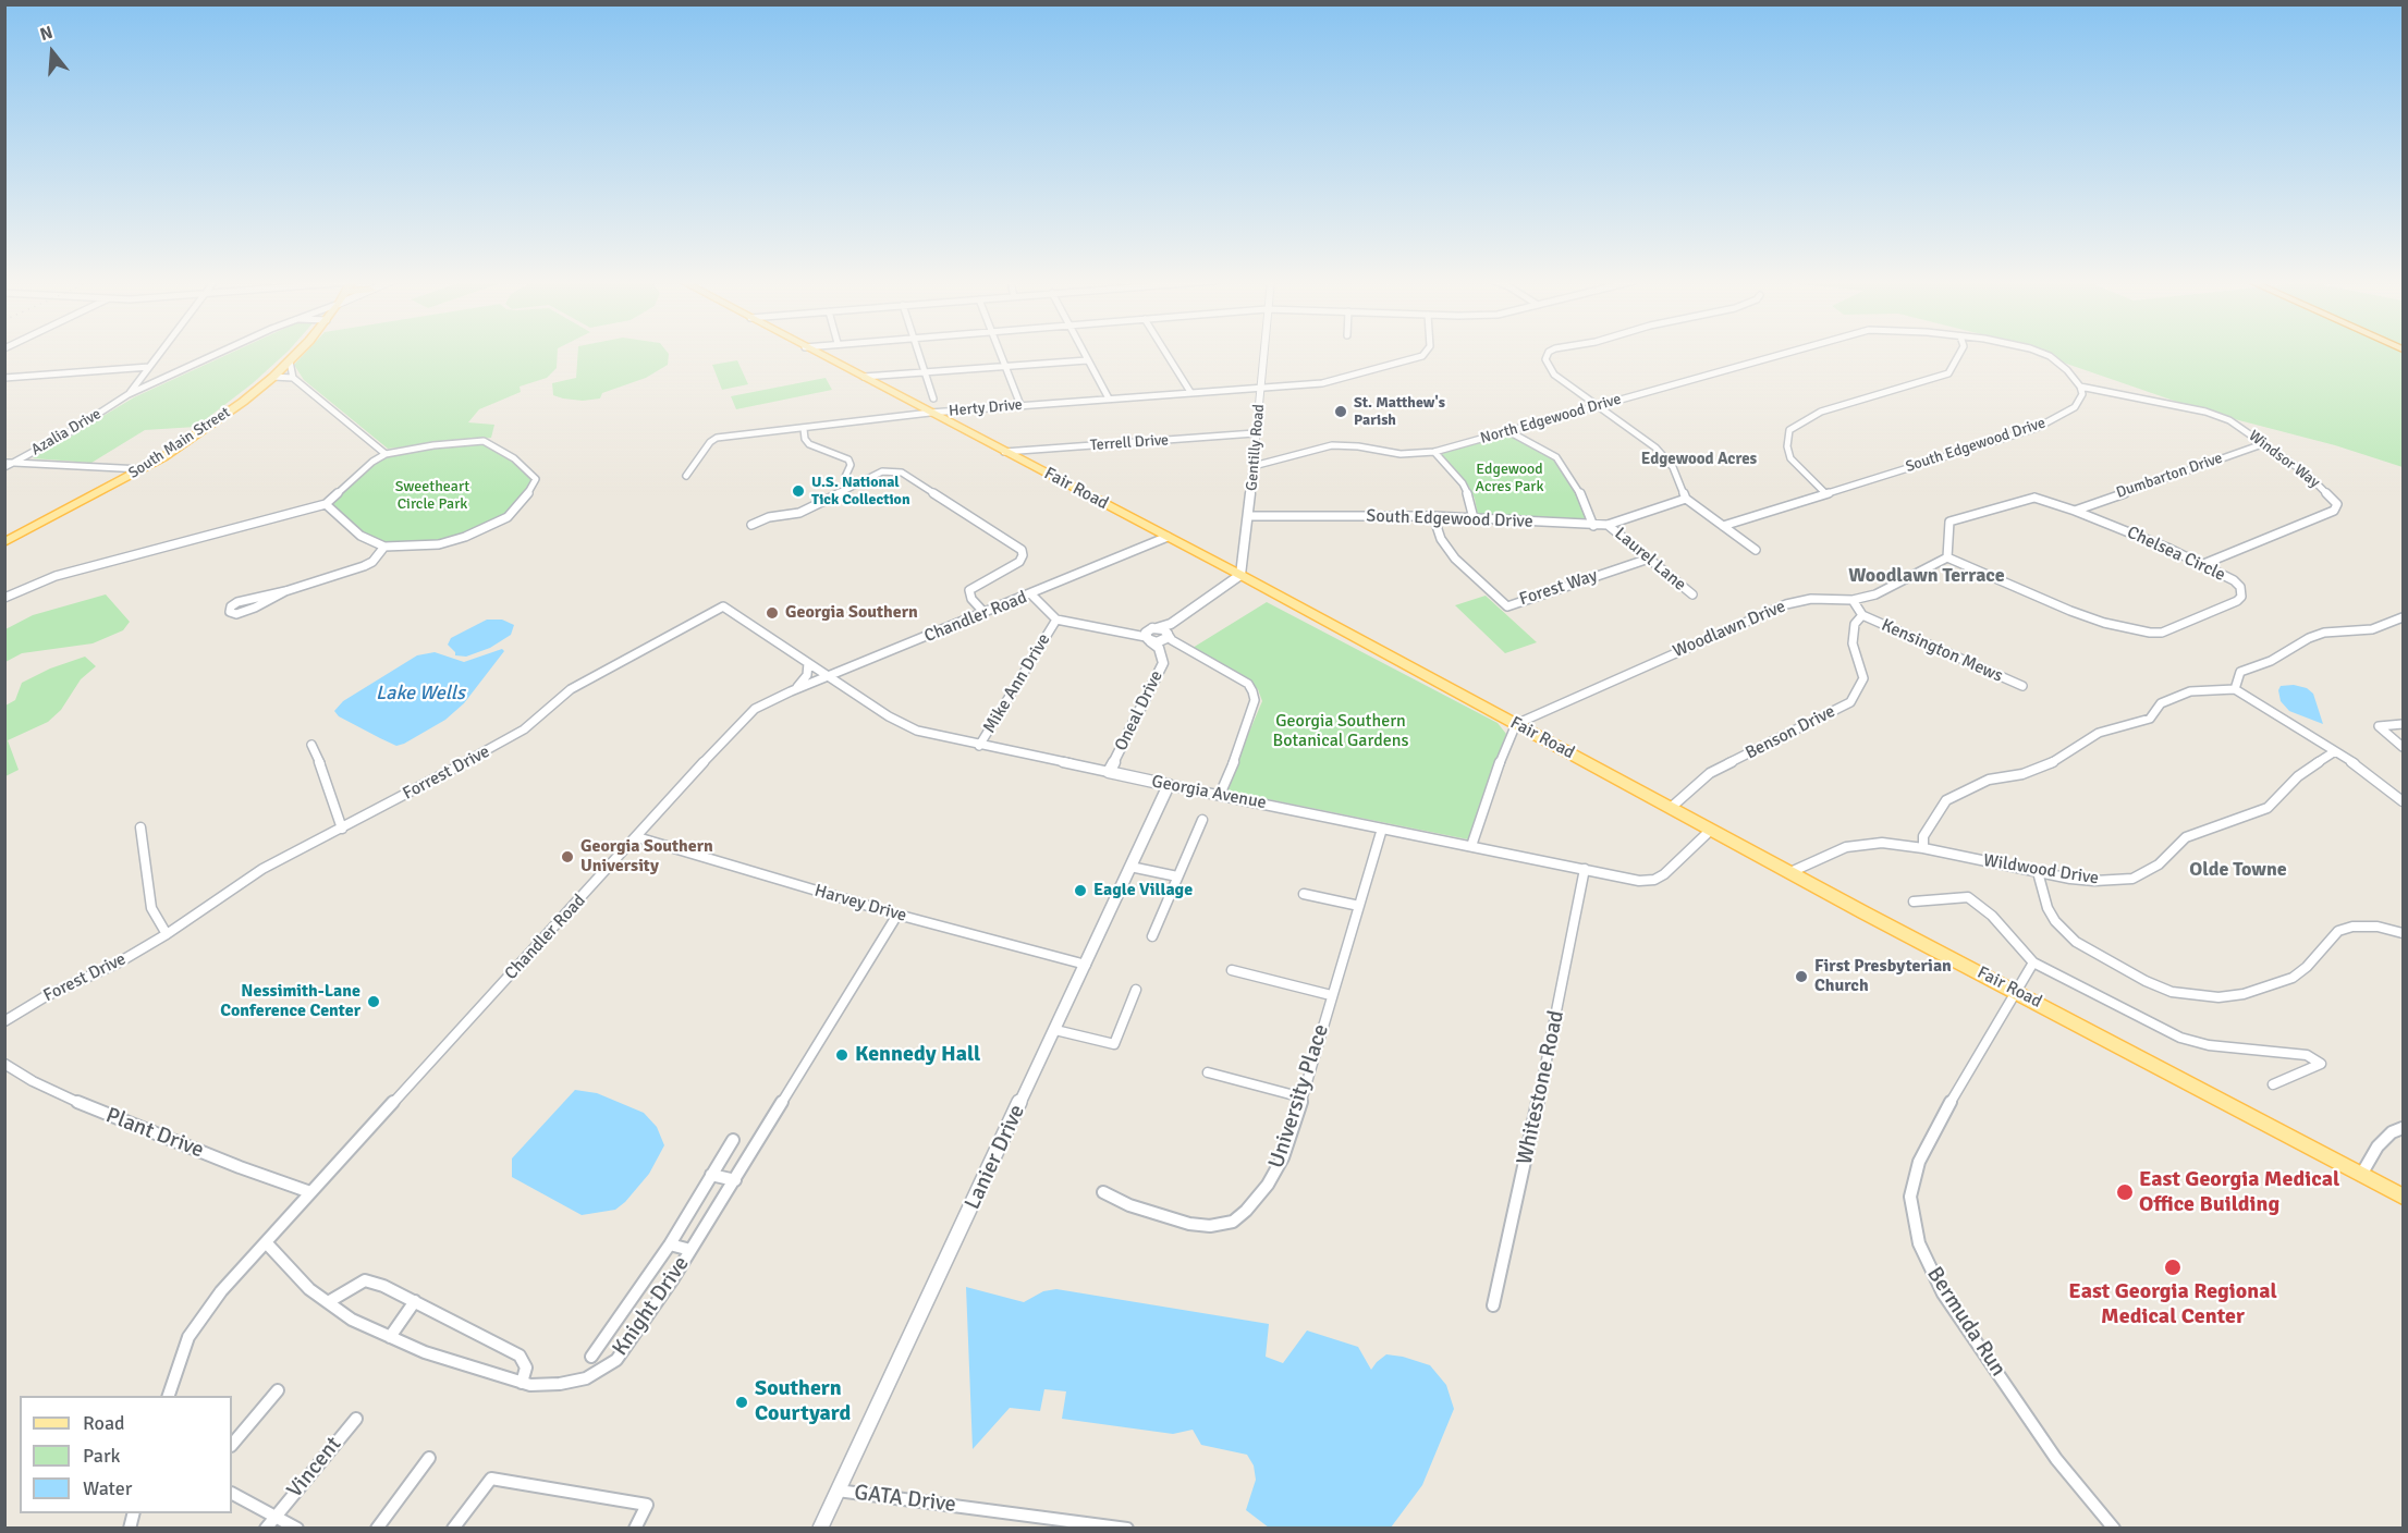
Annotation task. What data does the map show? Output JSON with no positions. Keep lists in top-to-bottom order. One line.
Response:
{"streets":{"main road":["South Main Street","Fair Road"],"street":["Herty Drive","North Edgewood Drive","Azalia Drive","Terrell Drive","South Edgewood Drive","Gentilly Road","Windsor Way","Dumbarton Drive","Chelsea Circle","Laurel Lane","Forest Way","Chandler Road","Woodlawn Drive","Kensington Mews","Mike Ann Drive","Oneal Drive","Benson Drive","Forrest Drive","Georgia Avenue","Wildwood Drive","Harvey Drive","Forest Drive","Whitestone Road","University Place","Plant Drive","Lanier Drive","Knight Drive","Bermuda Run","Vincent","GATA Drive"]},"crossings":[["Herty Drive","Gentilly Road"],["Herty Drive","Fair Road"],["North Edgewood Drive","Gentilly Road"],["Azalia Drive","South Main Street"],["Terrell Drive","Gentilly Road"],["Terrell Drive","Fair Road"],["South Edgewood Drive","Gentilly Road"],["South Edgewood Drive","Windsor Way"],["South Edgewood Drive","Laurel Lane"],["South Edgewood Drive","Forest Way"],["Gentilly Road","Fair Road"],["Windsor Way","Dumbarton Drive"],["Windsor Way","Chelsea Circle"],["Dumbarton Drive","Chelsea Circle"],["Fair Road","Chandler Road"],["Fair Road","Woodlawn Drive"],["Fair Road","Benson Drive"],["Fair Road","Georgia Avenue"],["Fair Road","Wildwood Drive"],["Fair Road","Bermuda Run"],["Chelsea Circle","Woodlawn Drive"],["Laurel Lane","Forest Way"],["Chandler Road","Mike Ann Drive"],["Chandler Road","Georgia Avenue"],["Chandler Road","Harvey Drive"],["Chandler Road","Plant Drive"],["Chandler Road","Knight Drive"],["Kensington Mews","Benson Drive"],["Mike Ann Drive","Georgia Avenue"],["Oneal Drive","Georgia Avenue"],["Forrest Drive","Georgia Avenue"],["Forrest Drive","Forest Drive"],["Georgia Avenue","Whitestone Road"],["Georgia Avenue","University Place"],["Georgia Avenue","Lanier Drive"],["Harvey Drive","Lanier Drive"],["Harvey Drive","Knight Drive"],["Lanier Drive","GATA Drive"]],"districts":["Edgewood Acres","Woodlawn Terrace","Olde Towne"],"water":["Lake Wells"],"parks":["Edgewood Acres Park","Sweetheart Circle Park","Georgia Southern Botanical Gardens"],"places":["St. Matthew's Parish","U.S. National Tick Collection","Georgia Southern","Georgia Southern University","Eagle Village","First Presbyterian Church","Nessimith-Lane Conference Center","Kennedy Hall","East Georgia Medical Office Building","East Georgia Regional Medical Center","Southern Courtyard"],"legend":["Road","Park","Water"],"north":"top"}
